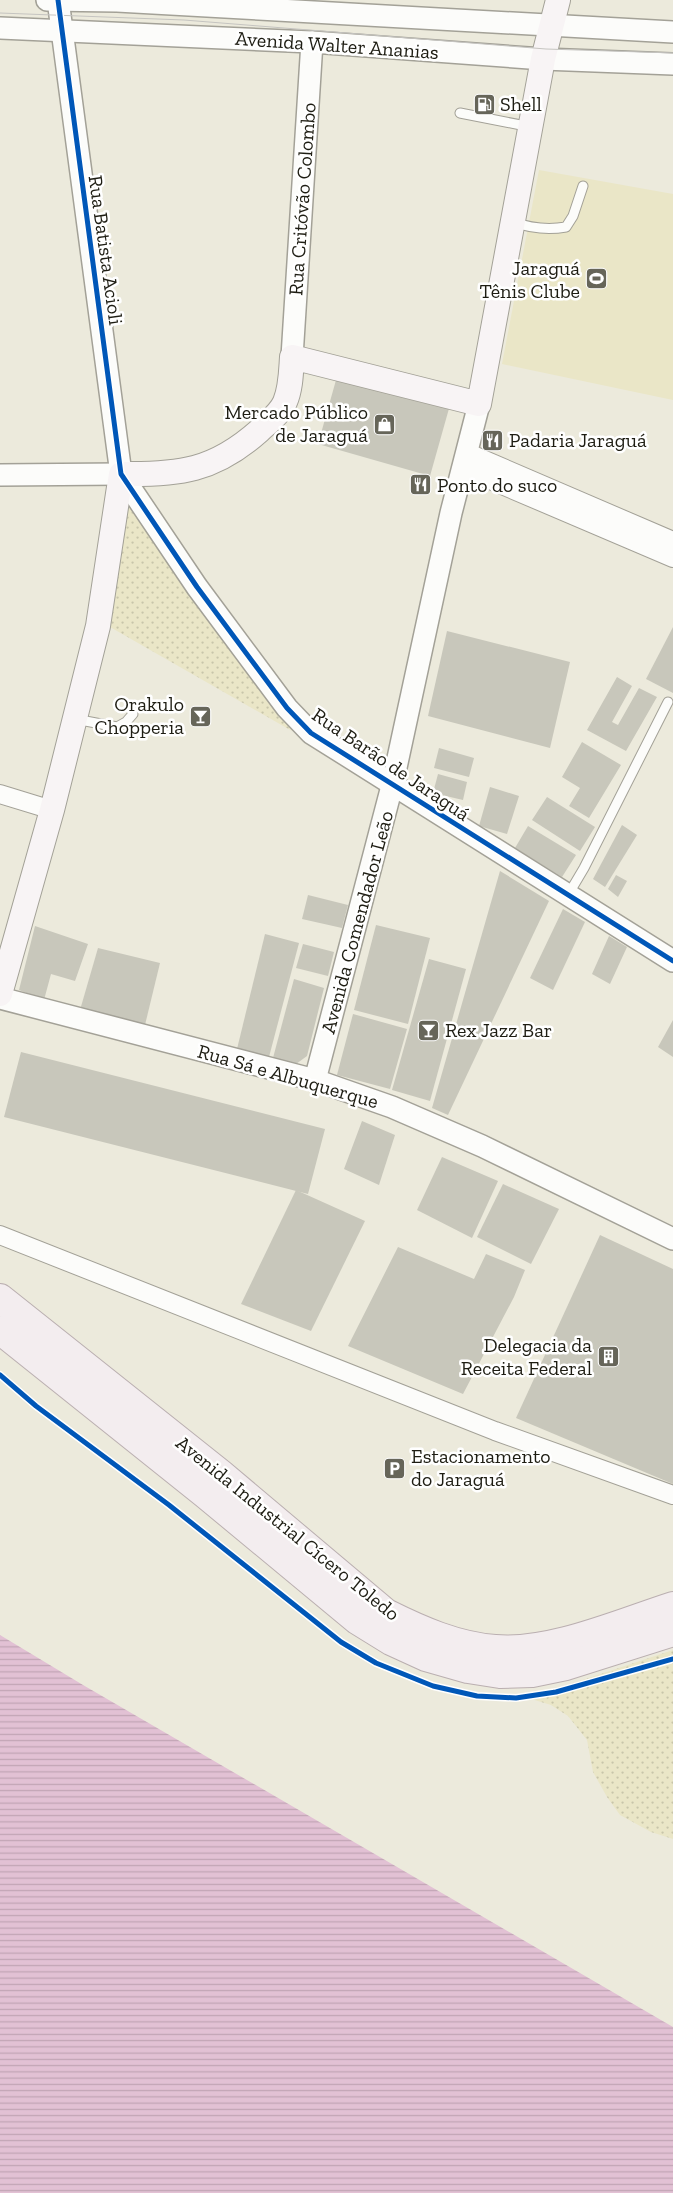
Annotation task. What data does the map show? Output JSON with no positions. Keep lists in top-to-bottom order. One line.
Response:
{"streets":{"main road":["Avenida Comendador Leão","Avenida Industrial Cícero Toledo"],"street":["Avenida Walter Ananias","Rua Critóvão Colombo","Rua Batista Acioli","Rua Barão de Jaraguá","Rua Sá e Albuquerque"]},"crossings":[["Avenida Walter Ananias","Rua Critóvão Colombo"],["Avenida Walter Ananias","Rua Batista Acioli"],["Avenida Walter Ananias","Avenida Comendador Leão"],["Rua Batista Acioli","Rua Barão de Jaraguá"],["Rua Barão de Jaraguá","Avenida Comendador Leão"],["Avenida Comendador Leão","Rua Sá e Albuquerque"]],"places":{"fuel station":["Shell"],"sports":["Jaraguá Tênis Clube"],"shop":["Mercado Público de Jaraguá"],"restaurant":["Padaria Jaraguá","Ponto do suco"],"bar":["Orakulo Chopperia","Rex Jazz Bar"],"building":["Delegacia da Receita Federal"],"parking":["Estacionamento do Jaraguá"]}}
